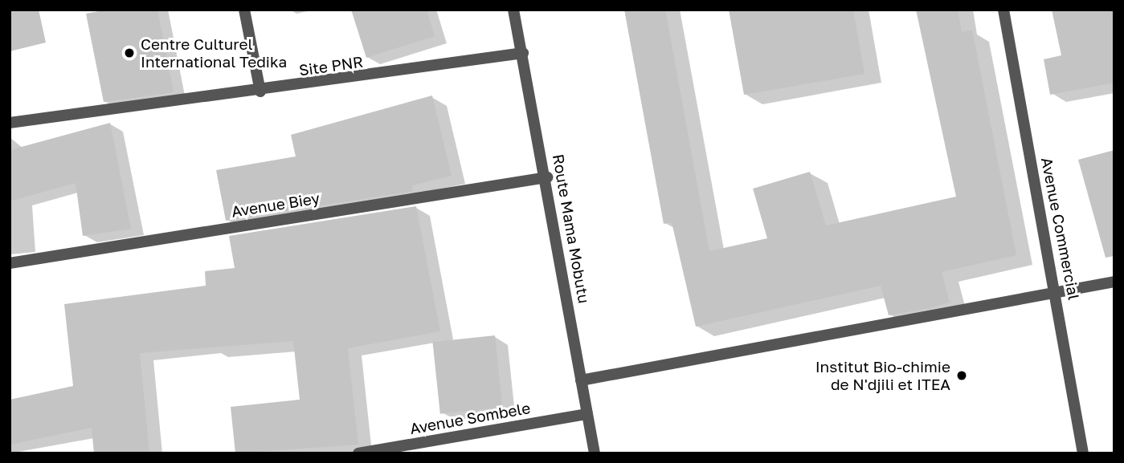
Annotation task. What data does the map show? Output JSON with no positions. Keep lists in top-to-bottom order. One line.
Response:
{"streets":{"street":["Site PNR","Avenue Biey","Route Mama Mobutu","Avenue Commercial","Avenue Sombele"]},"crossings":[["Site PNR","Route Mama Mobutu"],["Avenue Biey","Route Mama Mobutu"],["Route Mama Mobutu","Avenue Sombele"]],"places":["Centre Culturel International Tedika","Institut Bio-chimie de N'djili et ITEA"]}
